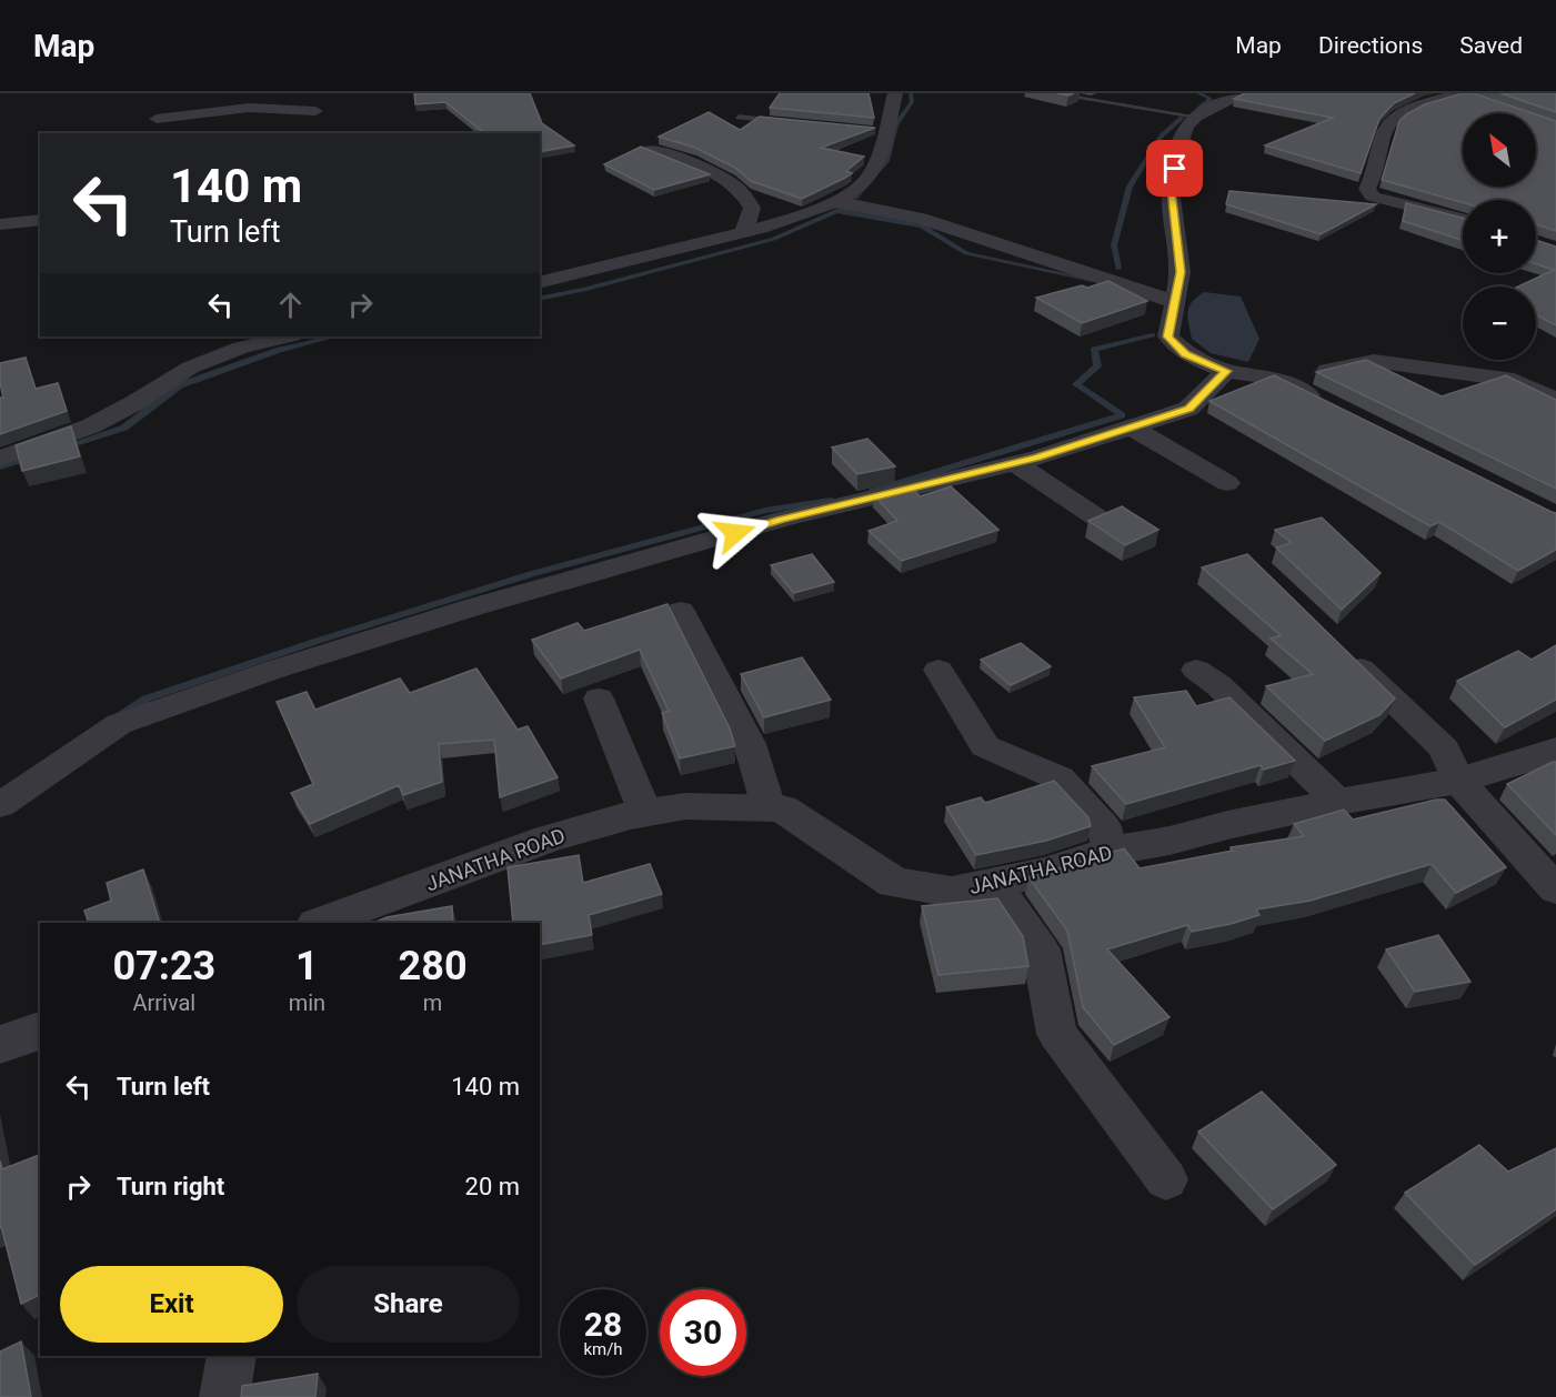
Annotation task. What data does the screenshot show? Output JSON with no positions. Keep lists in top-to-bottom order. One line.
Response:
{"streets":{"street":["JANATHA ROAD"]},"north":"top left","page":{"header":"Map","nav":["Map","Directions","Saved"],"map_buttons":["+","−"],"turn":["140 m","Turn left"],"eta":["07:23","Arrival","1","min","280","m"],"list":[{"name":"Turn left","value":"140 m"},{"name":"Turn right","value":"20 m"}],"buttons":["Exit","Share"],"speed":"28 km/h","limit":"30"}}
